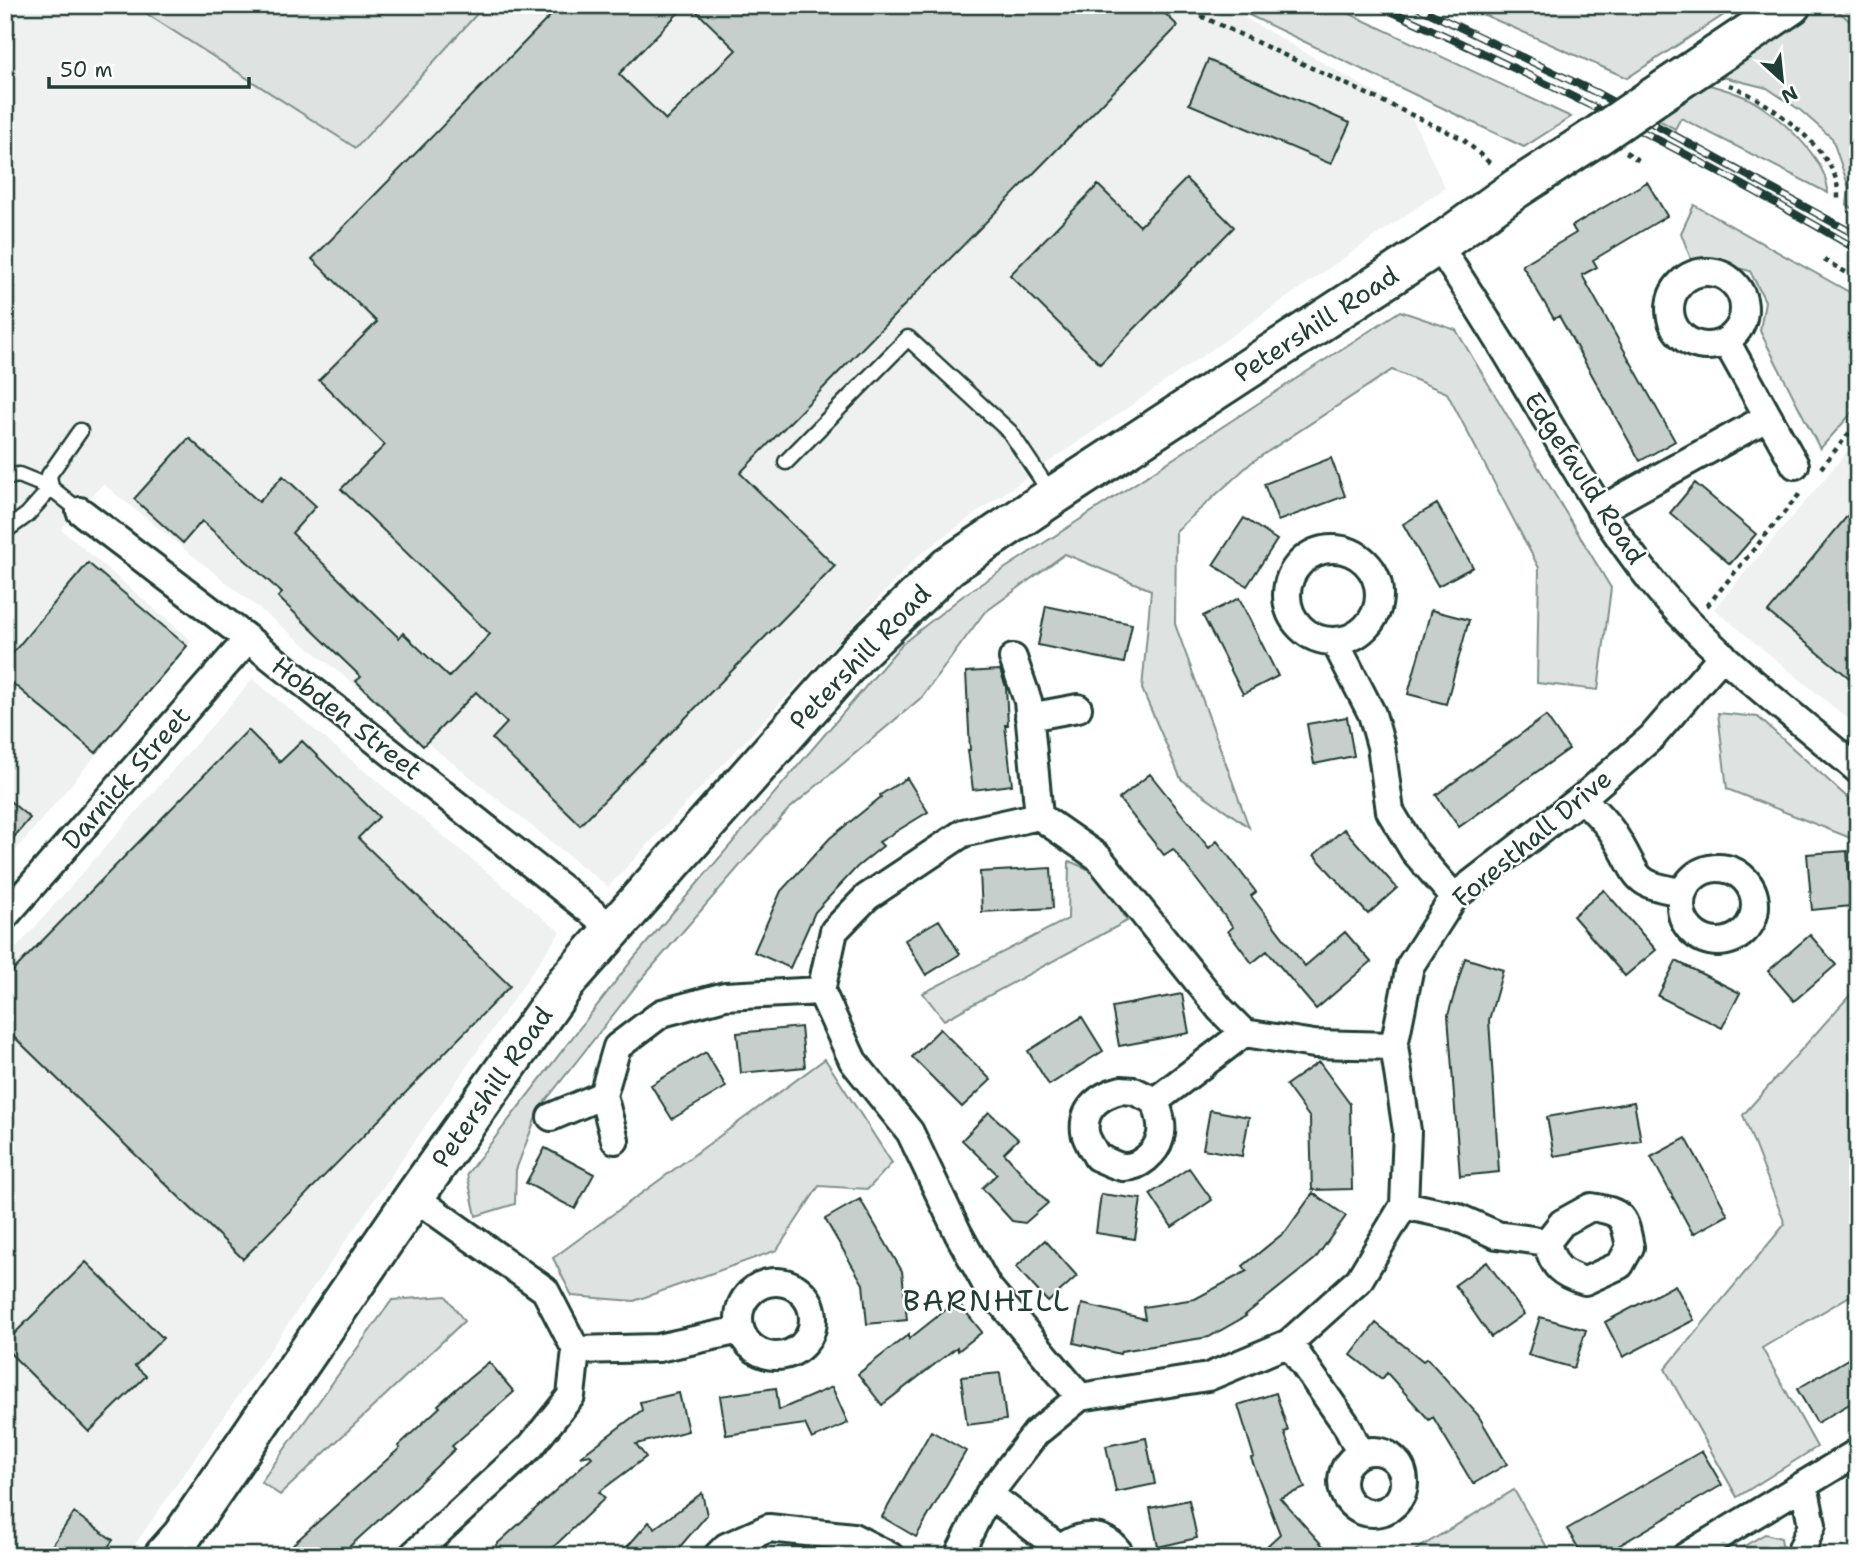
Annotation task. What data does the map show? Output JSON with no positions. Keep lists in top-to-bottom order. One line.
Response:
{"streets":{"street":["Petershill Road","Edgefauld Road","Hobden Street","Darnick Street","Foresthall Drive"]},"crossings":[["Petershill Road","Edgefauld Road"],["Petershill Road","Hobden Street"],["Edgefauld Road","Foresthall Drive"],["Hobden Street","Darnick Street"]],"districts":["BARNHILL"],"scale_bar":"50 m","north":"bottom right"}
